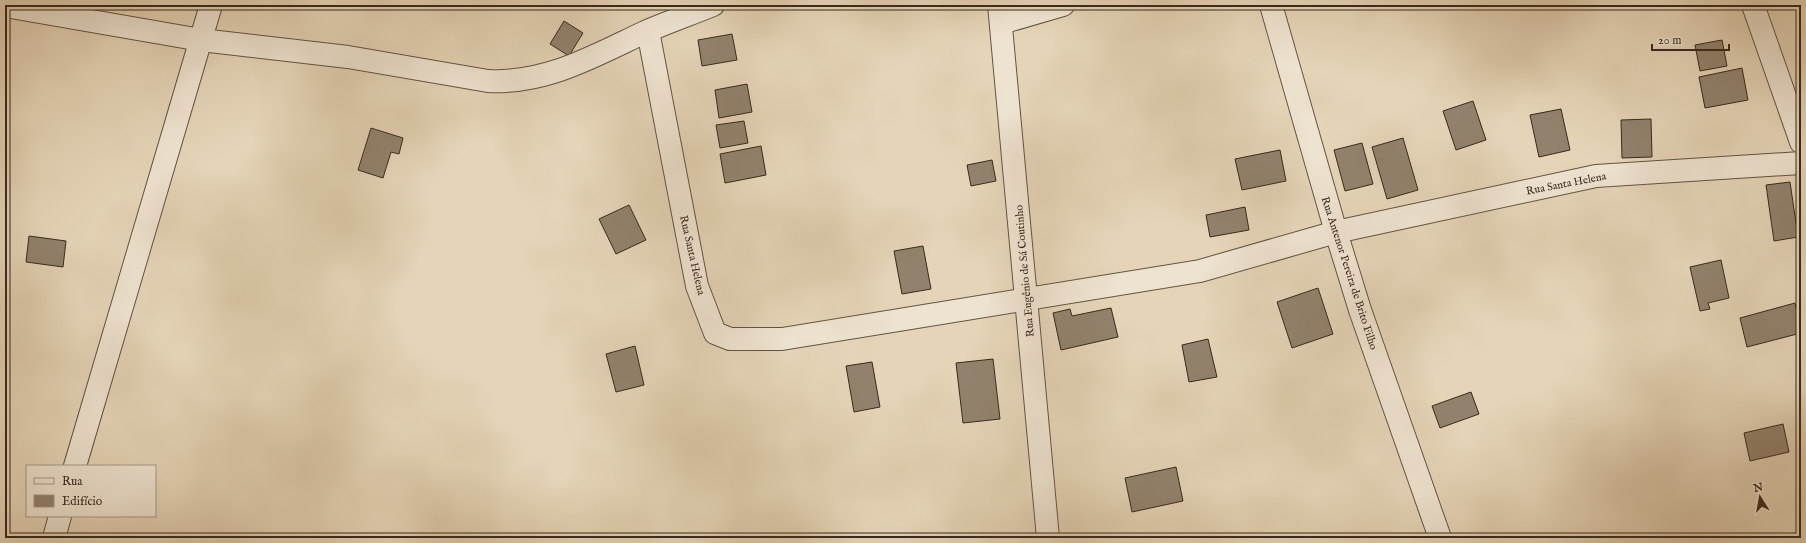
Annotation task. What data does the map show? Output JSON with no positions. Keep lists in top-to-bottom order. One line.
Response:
{"streets":{"street":["Rua Santa Helena","Rua Eugênio de Sá Coutinho","Rua Antenor Pereira de Brito Filho"]},"crossings":[["Rua Santa Helena","Rua Eugênio de Sá Coutinho"],["Rua Santa Helena","Rua Antenor Pereira de Brito Filho"]],"legend":["Rua","Edifício"],"scale_bar":"20 m","north":"top"}
